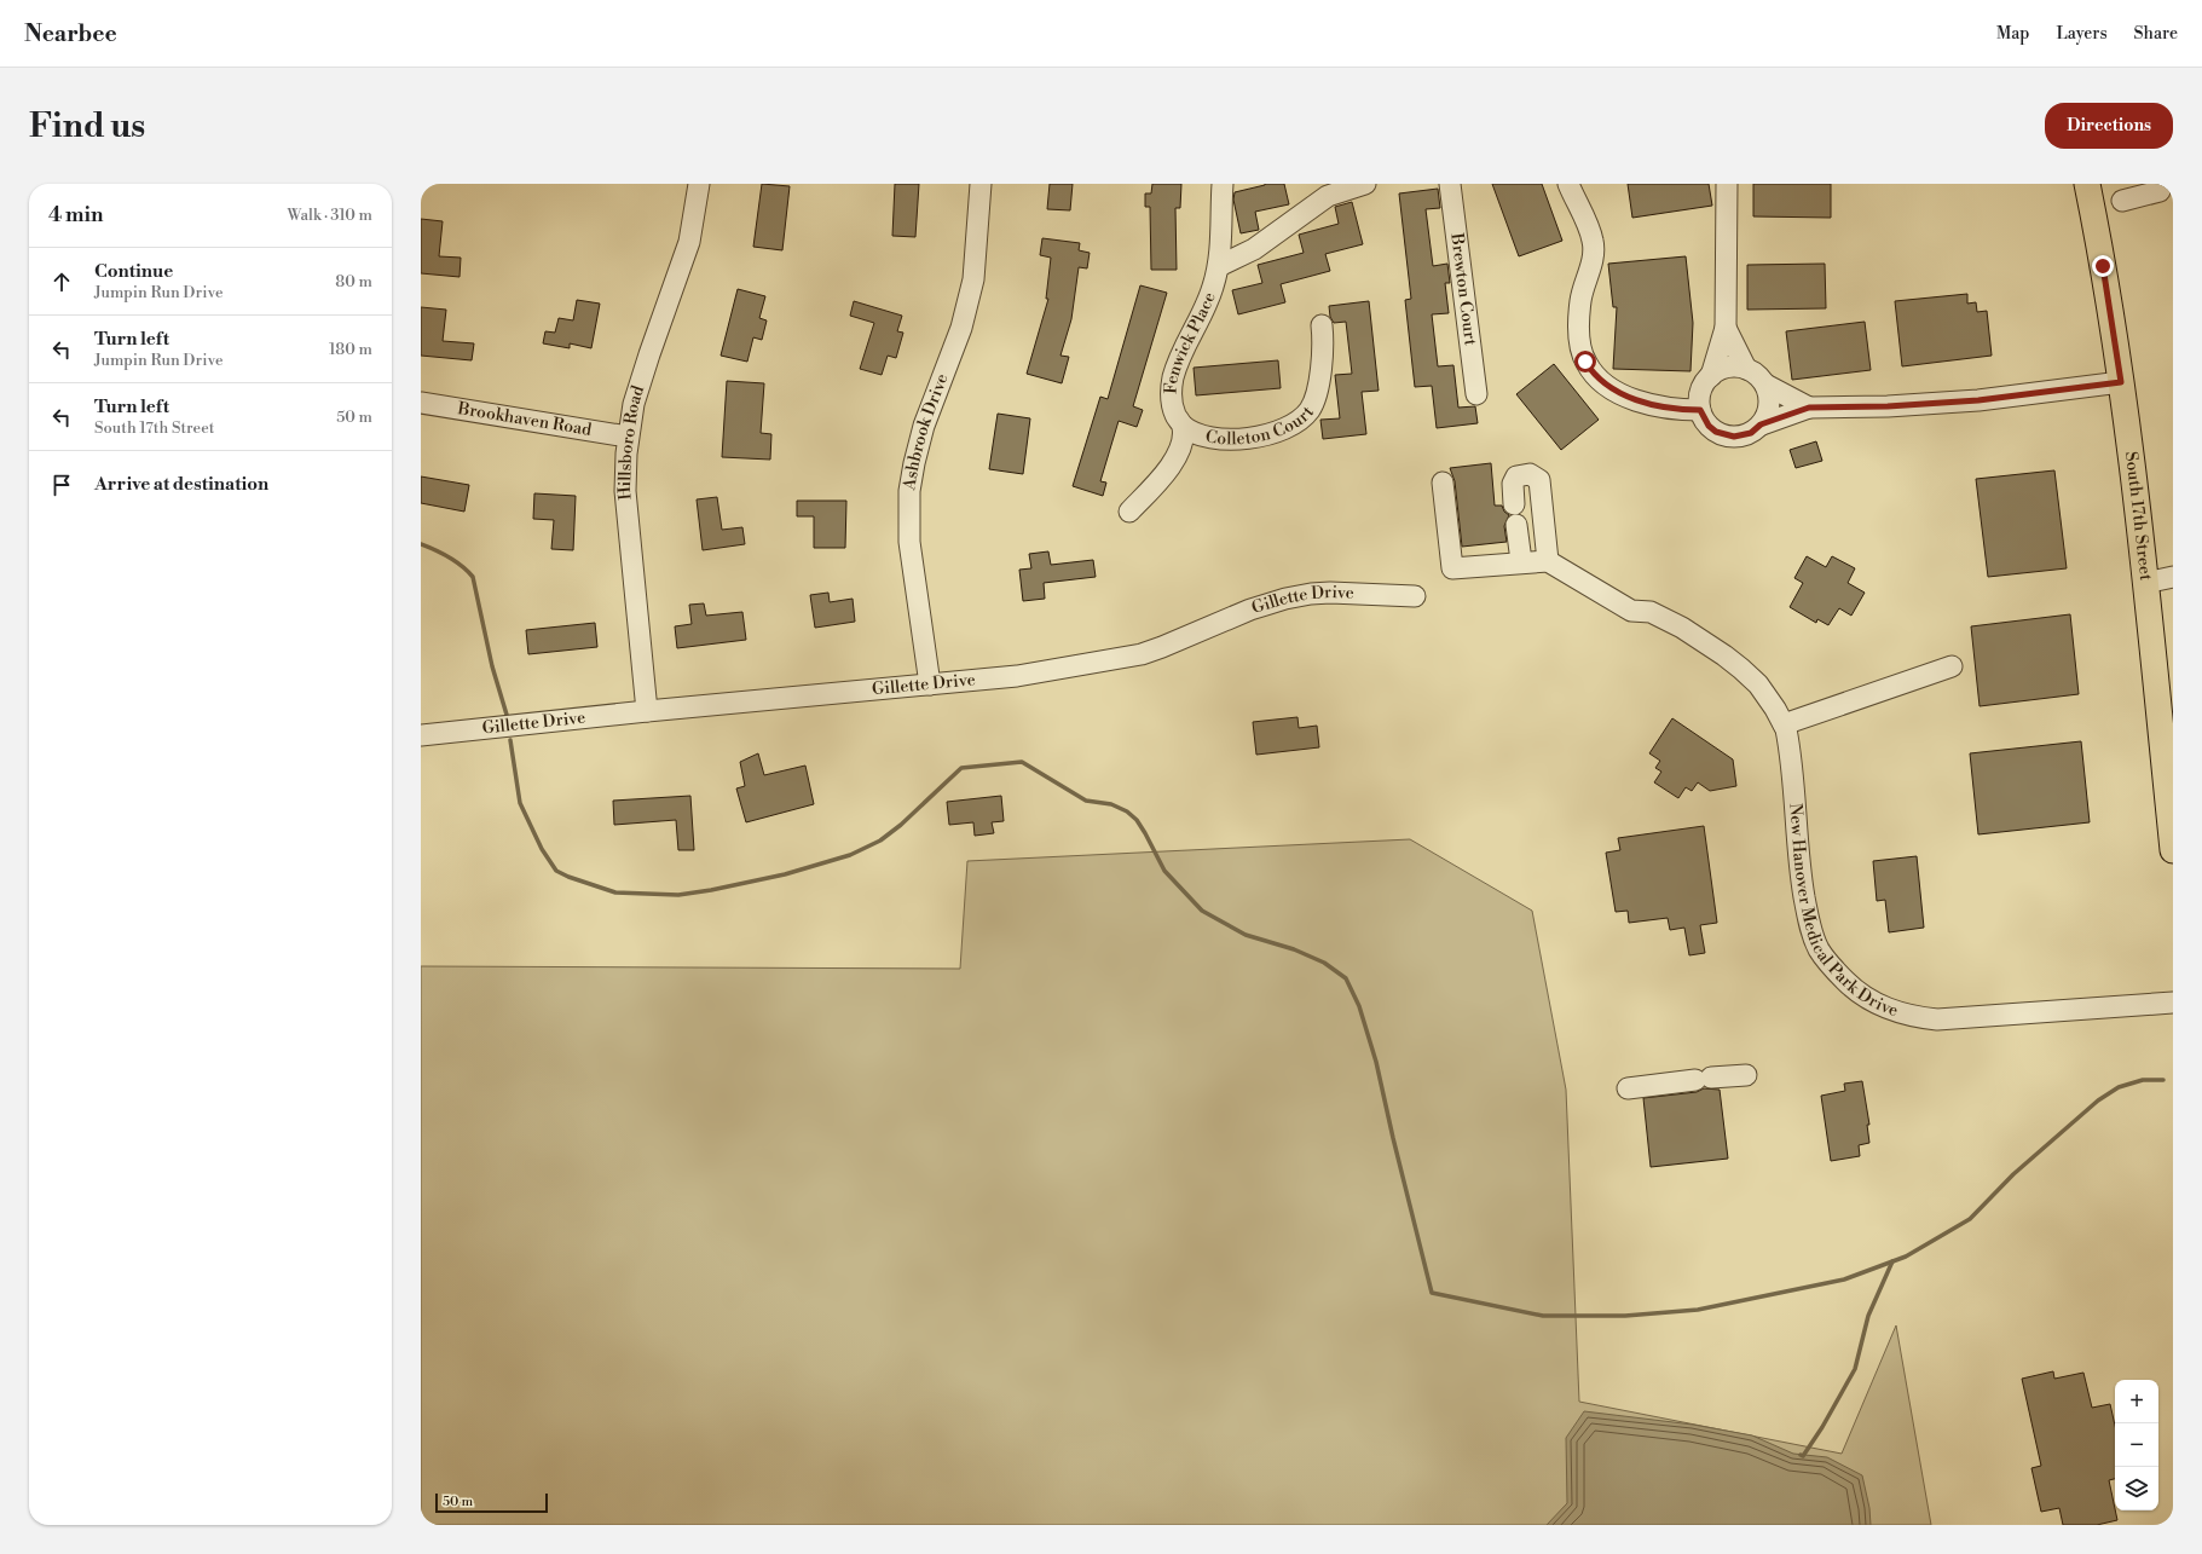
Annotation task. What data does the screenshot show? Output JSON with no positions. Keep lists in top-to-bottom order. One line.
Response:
{"streets":{"main road":["South 17th Street"],"street":["Brewton Court","Fenwick Place","Colleton Court","Brookhaven Road","Ashbrook Drive","Hillsboro Road","Gillette Drive","New Hanover Medical Park Drive"]},"crossings":[["Fenwick Place","Colleton Court"],["Brookhaven Road","Hillsboro Road"],["Ashbrook Drive","Gillette Drive"],["Hillsboro Road","Gillette Drive"]],"scale_bar":"50 m","page":{"header":"Nearbee","nav":["Map","Layers","Share"],"buttons":"Directions","title":"Find us","heading":["4 min","Walk · 310 m"],"list":[["Continue","Jumpin Run Drive","80 m"],["Turn left","Jumpin Run Drive","180 m"],["Turn left","South 17th Street","50 m"],"Arrive at destination"],"map_buttons":["+","−"],"scale":"50 m"}}
